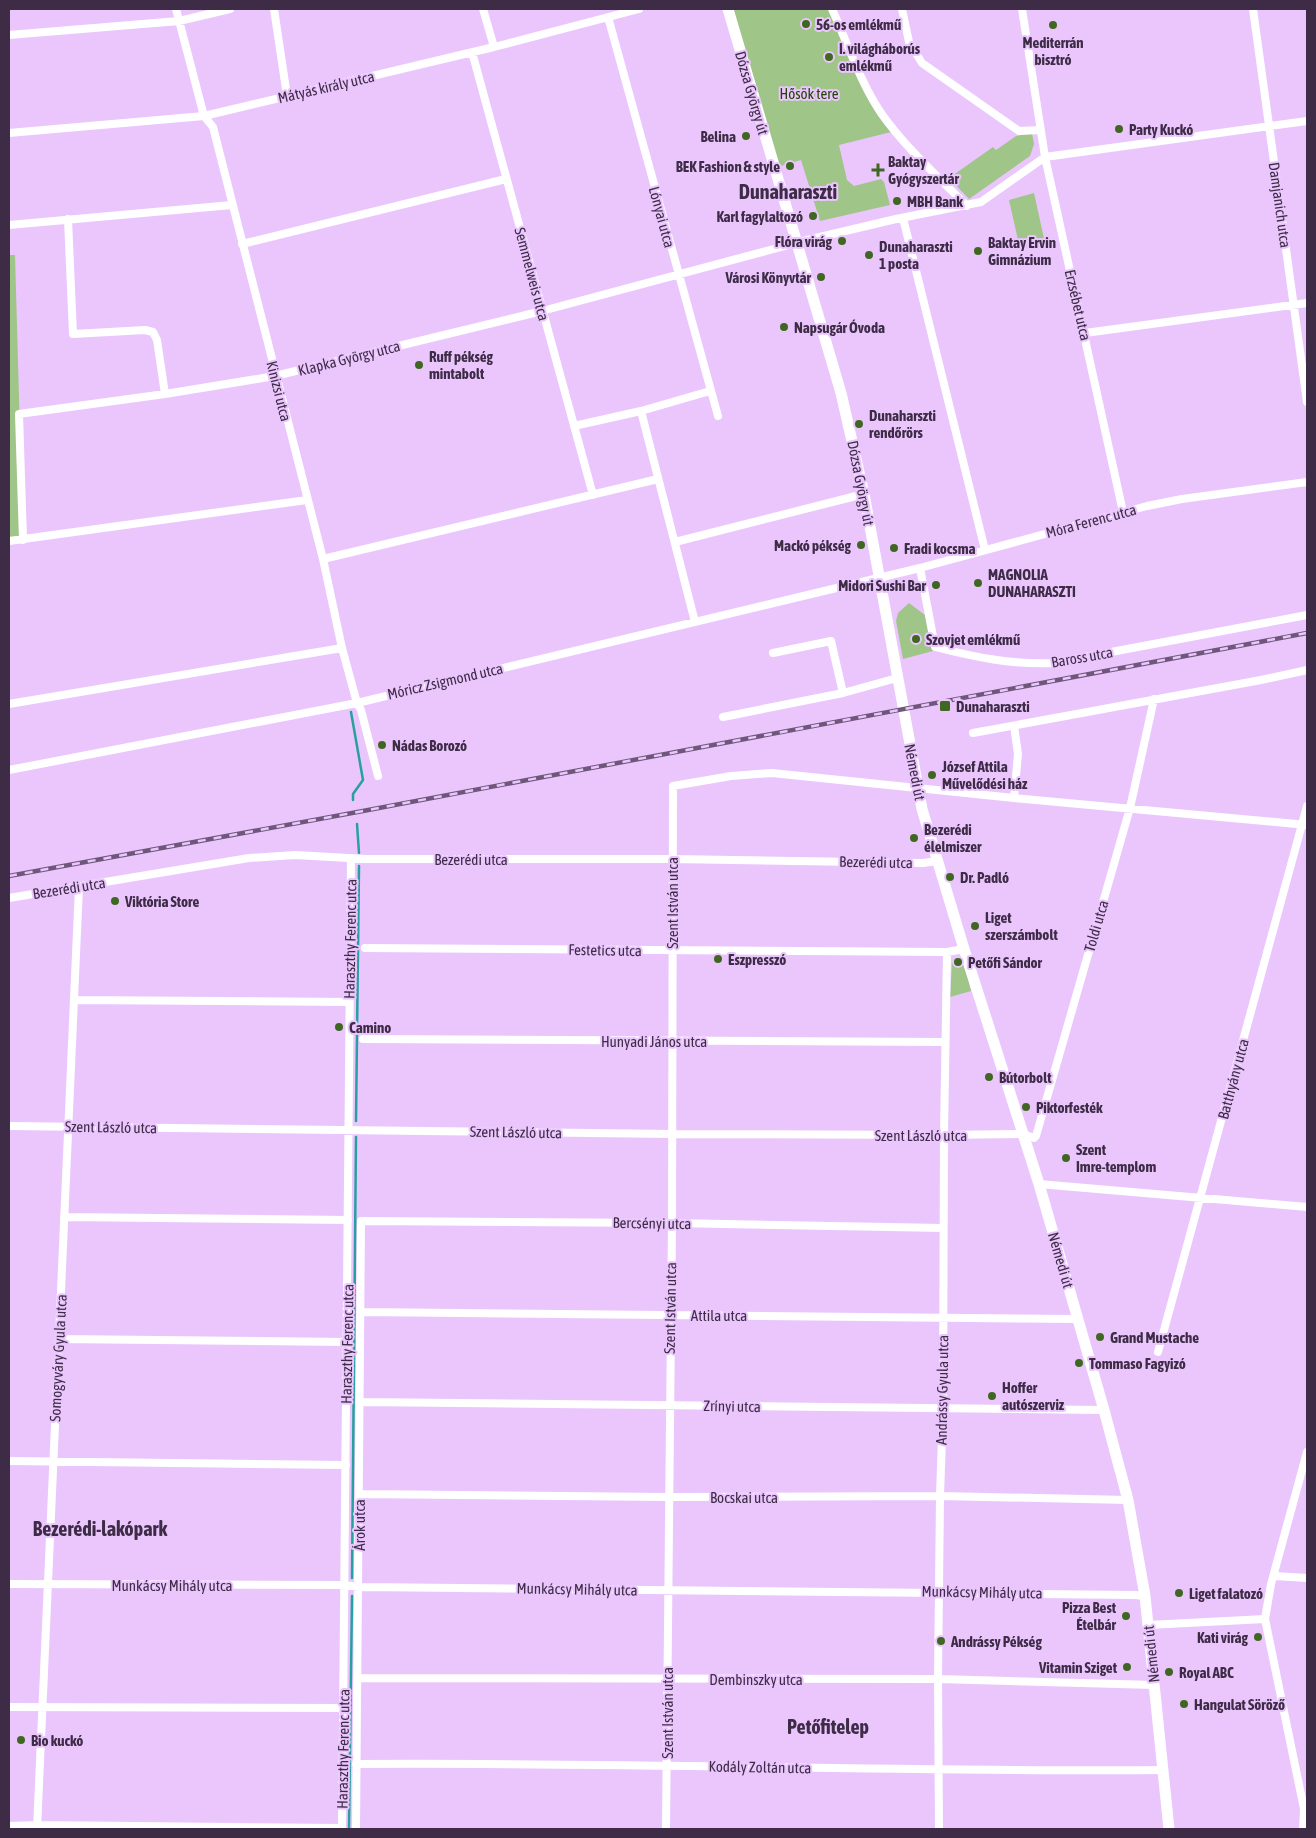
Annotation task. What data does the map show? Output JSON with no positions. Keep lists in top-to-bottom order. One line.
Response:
{"streets":{"main road":["Dózsa György út","Némedi út"],"street":["Mátyás király utca","Damjanich utca","Lónyai utca","Semmelweis utca","Erzsébet utca","Klapka György utca","Kinizsi utca","Móra Ferenc utca","Baross utca","Móricz Zsigmond utca","Bezerédi utca","Szent István utca","Toldi utca","Haraszthy Ferenc utca","Festetics utca","Hunyadi János utca","Batthyány utca","Szent László utca","Bercsényi utca","Attila utca","Somogyváry Gyula utca","Andrássy Gyula utca","Zrínyi utca","Bocskai utca","Árok utca","Munkácsy Mihály utca","Dembinszky utca","Kodály Zoltán utca"]},"crossings":[["Mátyás király utca","Lónyai utca"],["Mátyás király utca","Semmelweis utca"],["Mátyás király utca","Kinizsi utca"],["Dózsa György út","Klapka György utca"],["Dózsa György út","Móra Ferenc utca"],["Dózsa György út","Móricz Zsigmond utca"],["Dózsa György út","Némedi út"],["Lónyai utca","Klapka György utca"],["Semmelweis utca","Klapka György utca"],["Erzsébet utca","Klapka György utca"],["Erzsébet utca","Móra Ferenc utca"],["Klapka György utca","Kinizsi utca"],["Kinizsi utca","Móricz Zsigmond utca"],["Móra Ferenc utca","Baross utca"],["Móra Ferenc utca","Móricz Zsigmond utca"],["Némedi út","Bezerédi utca"],["Némedi út","Szent István utca"],["Némedi út","Toldi utca"],["Némedi út","Festetics utca"],["Némedi út","Szent László utca"],["Némedi út","Attila utca"],["Némedi út","Zrínyi utca"],["Némedi út","Bocskai utca"],["Némedi út","Munkácsy Mihály utca"],["Némedi út","Dembinszky utca"],["Némedi út","Kodály Zoltán utca"],["Bezerédi utca","Szent István utca"],["Bezerédi utca","Haraszthy Ferenc utca"],["Bezerédi utca","Somogyváry Gyula utca"],["Szent István utca","Festetics utca"],["Szent István utca","Hunyadi János utca"],["Szent István utca","Szent László utca"],["Szent István utca","Bercsényi utca"],["Szent István utca","Attila utca"],["Szent István utca","Zrínyi utca"],["Szent István utca","Bocskai utca"],["Szent István utca","Munkácsy Mihály utca"],["Szent István utca","Dembinszky utca"],["Szent István utca","Kodály Zoltán utca"],["Toldi utca","Szent László utca"],["Haraszthy Ferenc utca","Szent László utca"],["Haraszthy Ferenc utca","Munkácsy Mihály utca"],["Festetics utca","Andrássy Gyula utca"],["Hunyadi János utca","Andrássy Gyula utca"],["Szent László utca","Somogyváry Gyula utca"],["Szent László utca","Andrássy Gyula utca"],["Bercsényi utca","Andrássy Gyula utca"],["Bercsényi utca","Árok utca"],["Attila utca","Andrássy Gyula utca"],["Attila utca","Árok utca"],["Somogyváry Gyula utca","Munkácsy Mihály utca"],["Andrássy Gyula utca","Zrínyi utca"],["Andrássy Gyula utca","Bocskai utca"],["Andrássy Gyula utca","Munkácsy Mihály utca"],["Andrássy Gyula utca","Dembinszky utca"],["Andrássy Gyula utca","Kodály Zoltán utca"],["Zrínyi utca","Árok utca"],["Bocskai utca","Árok utca"],["Árok utca","Munkácsy Mihály utca"],["Árok utca","Dembinszky utca"],["Árok utca","Kodály Zoltán utca"]],"districts":["Dunaharaszti","Bezerédi-lakópark","Petőfitelep"],"parks":["Hősök tere"],"places":{"other":["56-os emlékmű","Mediterrán bisztró","I. világháborús emlékmű","Party Kuckó","Belina","BEK Fashion & style","MBH Bank","Karl fagylaltozó","Flóra virág","Baktay Ervin Gimnázium","Dunaharaszti 1 posta","Városi Könyvtár","Napsugár Óvoda","Ruff pékség mintabolt","Dunaharszti rendőrörs","Mackó pékség","Fradi kocsma","MAGNOLIA DUNAHARASZTI","Midori Sushi Bar","Szovjet emlékmű","Nádas Borozó","József Attila Művelődési ház","Bezerédi élelmiszer","Dr. Padló","Viktória Store","Liget szerszámbolt","Eszpresszó","Petőfi Sándor","Camino","Bútorbolt","Piktorfesték","Szent Imre-templom","Grand Mustache","Tommaso Fagyizó","Hoffer autószerviz","Liget falatozó","Pizza Best Ételbár","Kati virág","Andrássy Pékség","Vitamin Sziget","Royal ABC","Hangulat Söröző","Bio kuckó"],"health":["Baktay Gyógyszertár"],"transit":["Dunaharaszti"]}}
